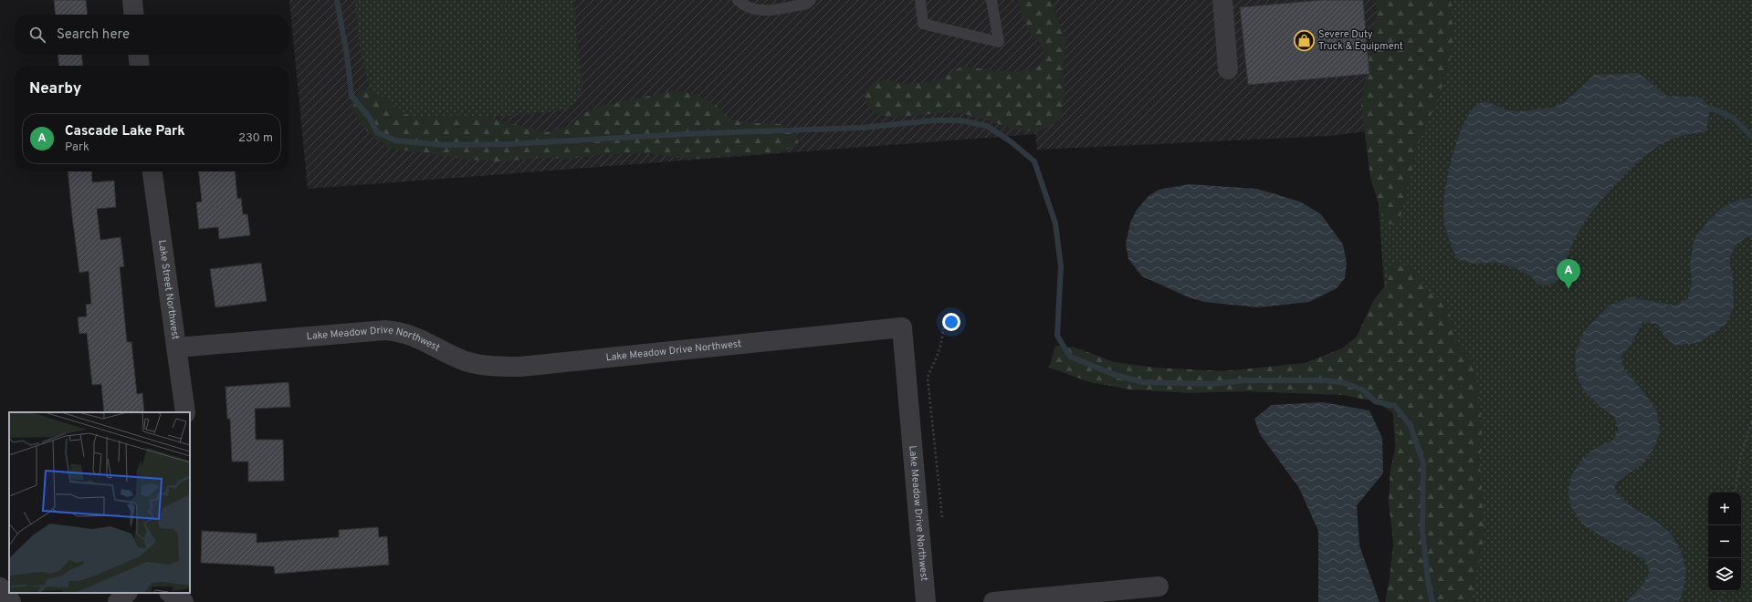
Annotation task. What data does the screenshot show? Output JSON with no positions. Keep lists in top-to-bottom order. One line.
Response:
{"streets":{"street":["Lake Street Northwest","Lake Meadow Drive Northwest"]},"crossings":[["Lake Street Northwest","Lake Meadow Drive Northwest"]],"places":{"shop":["Severe Duty Truck & Equipment"]},"page":{"search":"Search here","heading":"Nearby","list":[{"mark":"A","name":"Cascade Lake Park","note":"Park","value":"230 m"}],"pins":"A","map_buttons":["+","−"]}}
